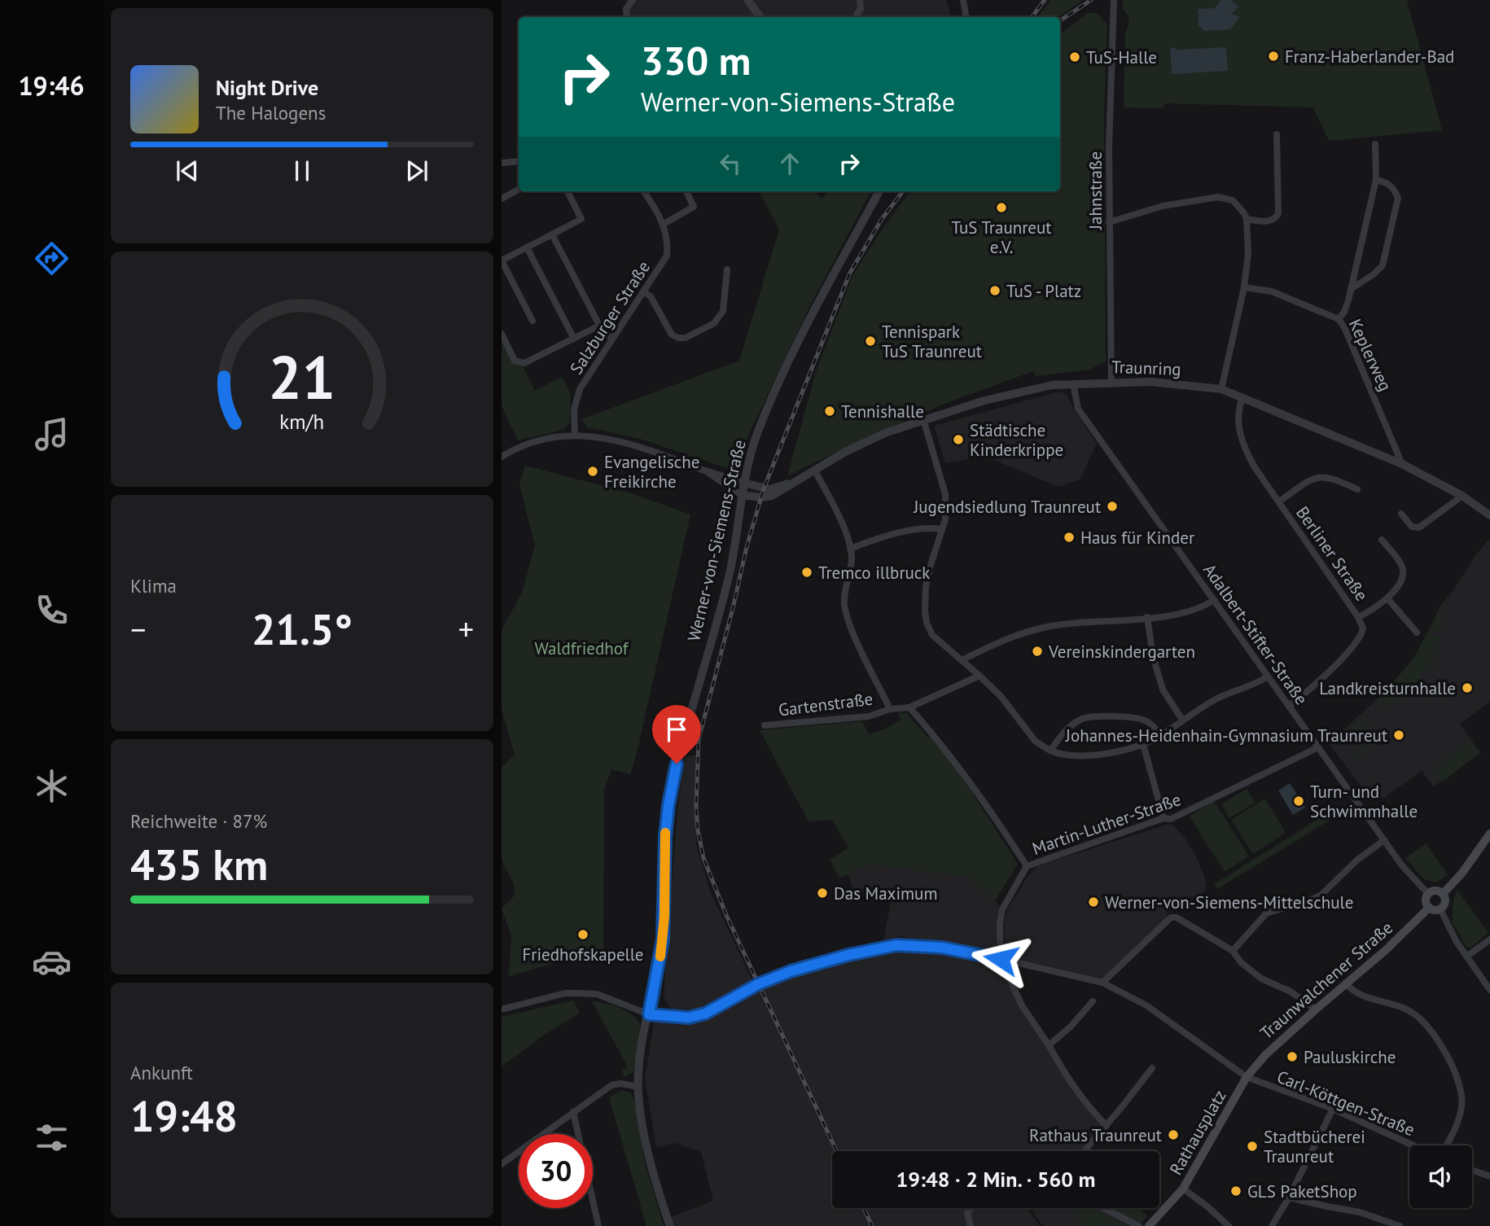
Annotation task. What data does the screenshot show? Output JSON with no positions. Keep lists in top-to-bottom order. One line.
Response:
{"streets":{"main road":["Traunwalchener Straße","Rathausplatz"],"street":["Jahnstraße","Salzburger Straße","Keplerweg","Traunring","Werner-von-Siemens-Straße","Berliner Straße","Adalbert-Stifter-Straße","Gartenstraße","Martin-Luther-Straße","Carl-Köttgen-Straße"]},"crossings":[["Jahnstraße","Traunring"],["Keplerweg","Traunring"],["Traunring","Werner-von-Siemens-Straße"],["Traunring","Berliner Straße"],["Traunring","Adalbert-Stifter-Straße"],["Werner-von-Siemens-Straße","Carl-Köttgen-Straße"],["Berliner Straße","Adalbert-Stifter-Straße"],["Adalbert-Stifter-Straße","Martin-Luther-Straße"],["Adalbert-Stifter-Straße","Traunwalchener Straße"],["Martin-Luther-Straße","Carl-Köttgen-Straße"],["Traunwalchener Straße","Carl-Köttgen-Straße"],["Traunwalchener Straße","Rathausplatz"],["Carl-Köttgen-Straße","Rathausplatz"]],"parks":["Waldfriedhof"],"places":["Franz-Haberlander-Bad","TuS-Halle","TuS Traunreut e.V.","TuS - Platz","Tennispark TuS Traunreut","Tennishalle","Städtische Kinderkrippe","Evangelische Freikirche","Jugendsiedlung Traunreut","Haus für Kinder","Tremco illbruck","Vereinskindergarten","Landkreisturnhalle","Johannes-Heidenhain-Gymnasium Traunreut","Turn- und Schwimmhalle","Das Maximum","Werner-von-Siemens-Mittelschule","Friedhofskapelle","Pauluskirche","Rathaus Traunreut","Stadtbücherei Traunreut","GLS PaketShop"],"page":{"tabs":"19:46","turn":["330 m","Werner-von-Siemens-Straße"],"song":["Night Drive","The Halogens"],"tile":["Klima",["Reichweite · 87%","435 km"],["Ankunft","19:48"]],"heat":["−","21.5°","+"],"limit":"30","trip":"19:48 · 2 Min. · 560 m","gauge":["21","km/h"]}}
